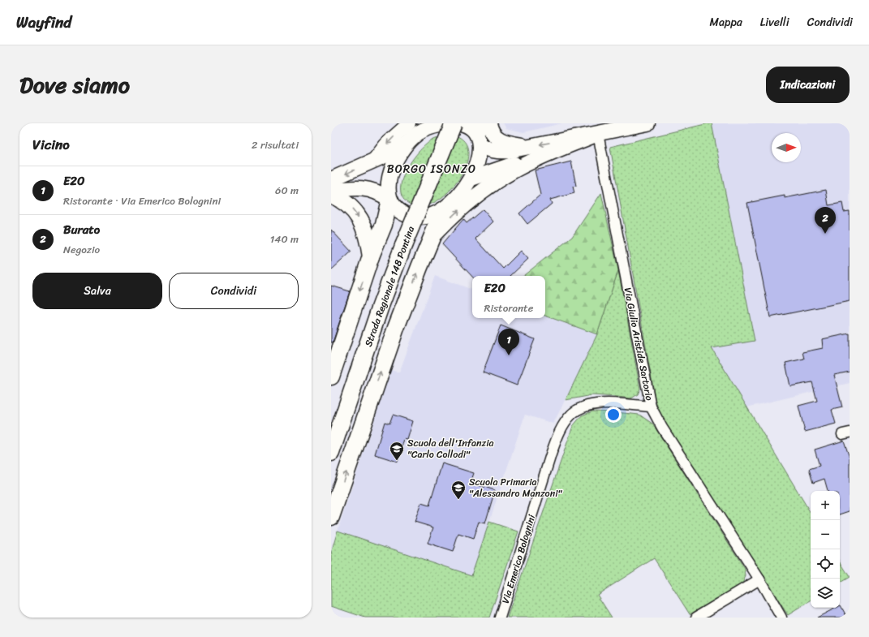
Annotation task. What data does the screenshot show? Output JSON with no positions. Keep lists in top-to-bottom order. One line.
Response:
{"streets":{"main road":["Strada Regionale 148 Pontina"],"street":["Via Giulio Aristide Sartorio","Via Emerico Bolognini"]},"crossings":[["Via Giulio Aristide Sartorio","Via Emerico Bolognini"]],"districts":["BORGO ISONZO"],"places":{"school or university":["Scuola dell'Infanzia \"Carlo Collodi\"","Scuola Primaria \"Alessandro Manzoni\""]},"north":"right","page":{"header":"Wayfind","nav":["Mappa","Livelli","Condividi"],"title":"Dove siamo","buttons":["Indicazioni",["Salva","Condividi"]],"heading":["Vicino","2 risultati"],"list":[{"mark":"1","name":"E20","note":"Ristorante · Via Emerico Bolognini","value":"60 m"},{"mark":"2","name":"Burato","note":"Negozio","value":"140 m"}],"pins":["2","1"],"popup":["E20","Ristorante"],"map_buttons":["+","−"]}}
